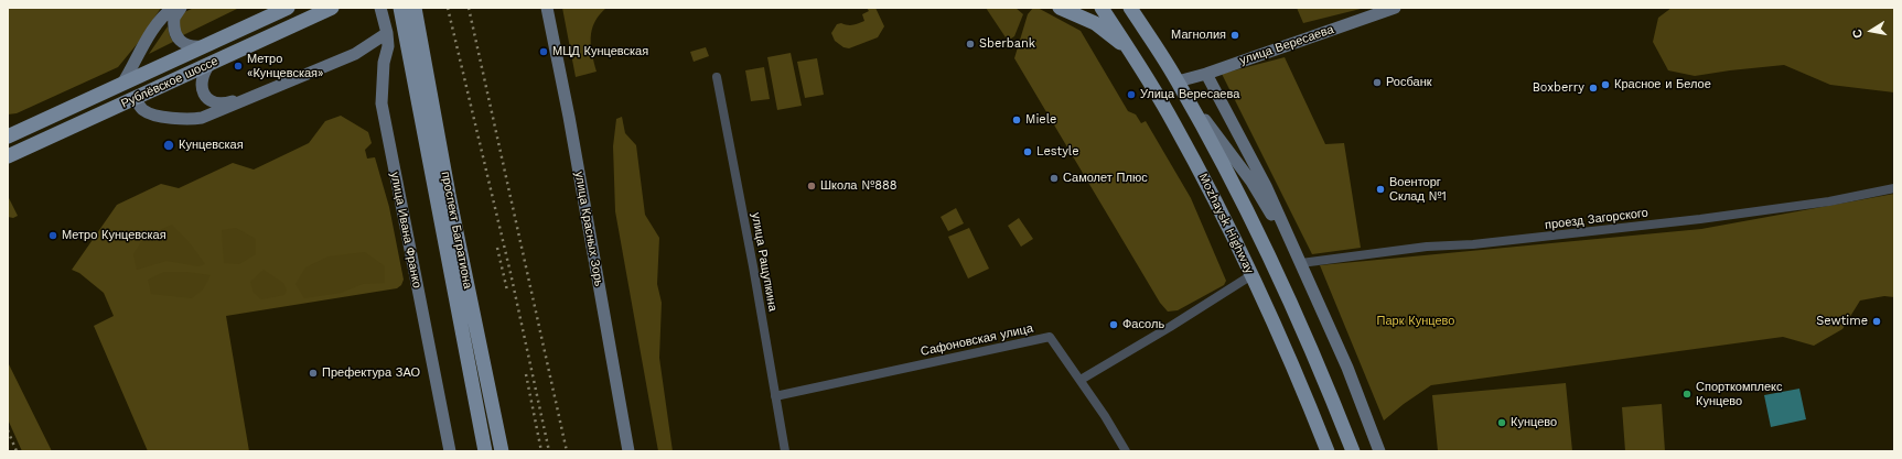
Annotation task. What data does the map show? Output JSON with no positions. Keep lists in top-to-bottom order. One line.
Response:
{"streets":{"main road":["Рублёвское шоссе","Mozhaysk Highway","проспект Багратиона"],"street":["улица Вересаева","проезд Загорского","улица Красных Зорь","улица Ивана Франко","улица Ращупкина","Сафоновская улица"]},"crossings":[["улица Вересаева","Mozhaysk Highway"],["улица Ращупкина","Сафоновская улица"]],"parks":["Парк Кунцево"],"places":["Магнолия","Sberbank","МЦД Кунцевская","Метро «Кунцевская»","Росбанк","Красное и Белое","Boxberry","Улица Вересаева","Miele","Кунцевская","Lestyle","Самолет Плюс","Школа №888","Военторг Склад №1","Метро Кунцевская","Sewtime","Фасоль","Префектура ЗАО","Спорткомплекс Кунцево","Кунцево"],"north":"left"}
